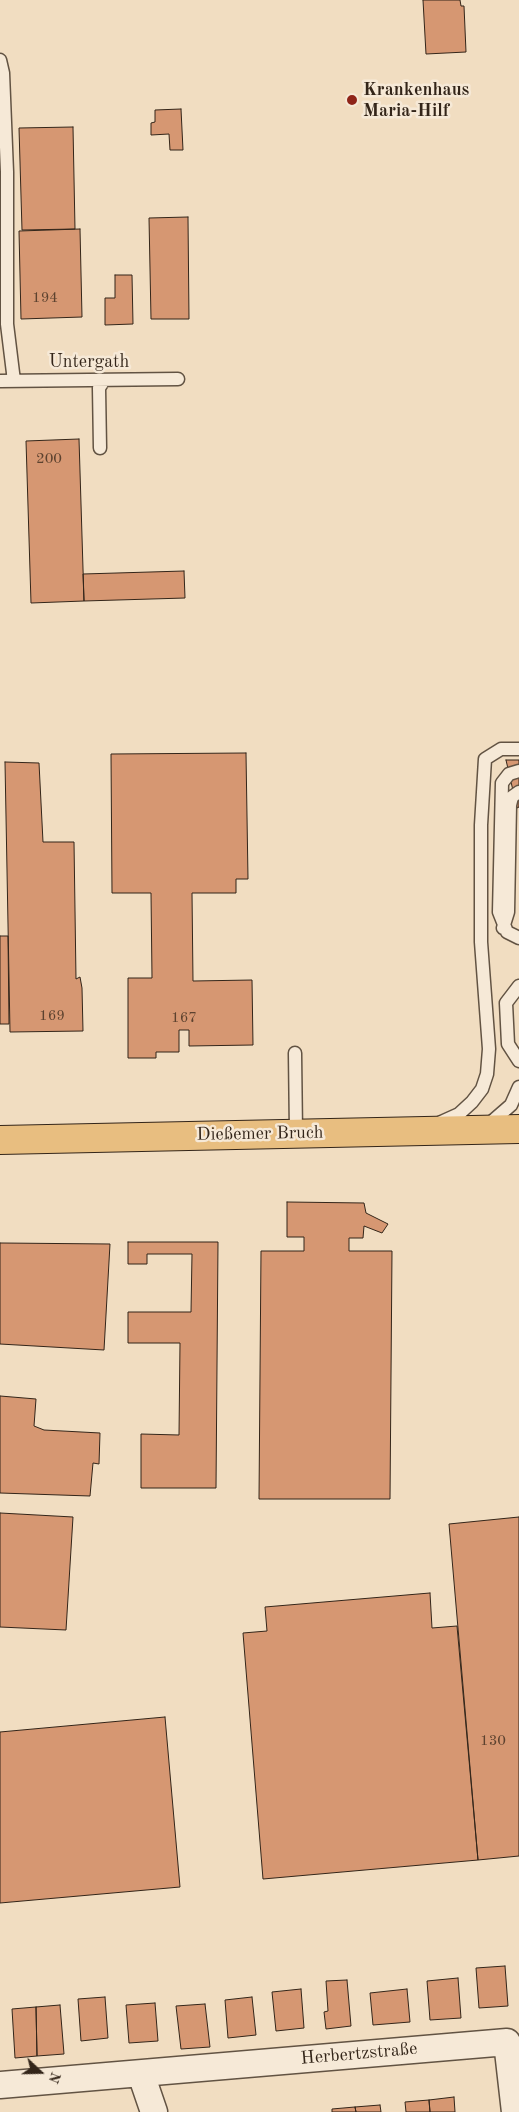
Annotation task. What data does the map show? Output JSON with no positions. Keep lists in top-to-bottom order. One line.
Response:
{"streets":{"main road":["Dießemer Bruch"],"street":["Herbertzstraße"],"lane":["Untergath"]},"places":["Krankenhaus Maria-Hilf"],"house_numbers":["194","200","169","167","130"],"north":"right"}
